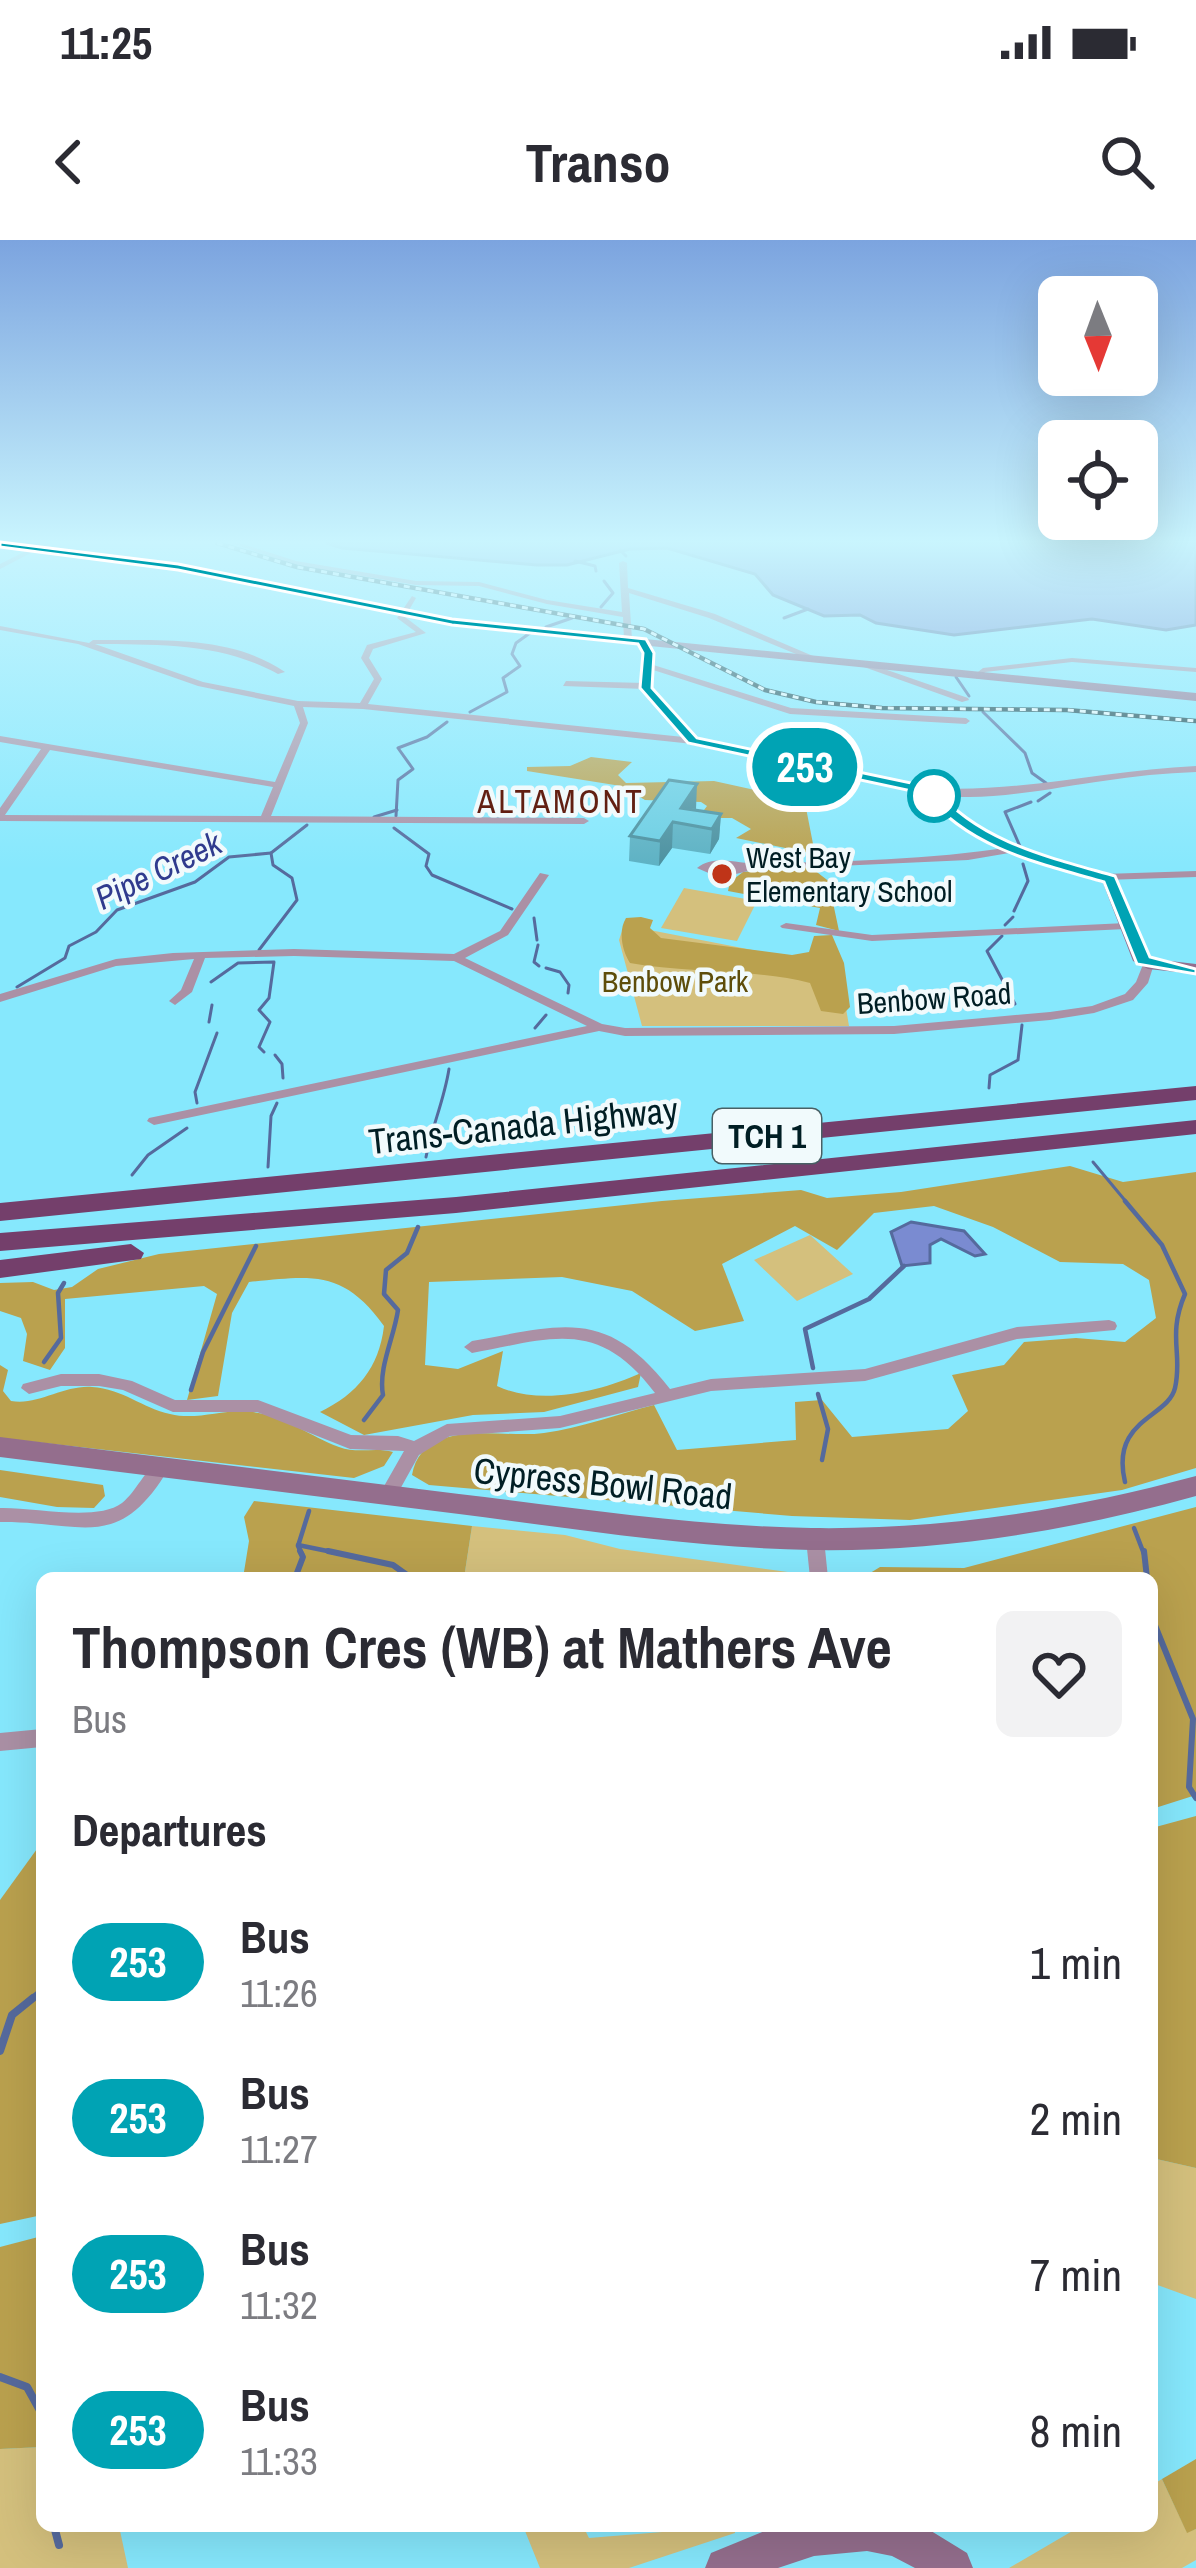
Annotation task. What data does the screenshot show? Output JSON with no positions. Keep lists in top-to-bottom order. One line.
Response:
{"streets":{"highway":["Trans-Canada Highway","TCH 1"],"street":["Benbow Road","Cypress Bowl Road"]},"districts":["ALTAMONT"],"water":["Pipe Creek"],"parks":["Benbow Park"],"places":["West Bay Elementary School"],"lines":["bus line 253"],"north":"bottom","page":{"status":"11:25","header":"Transo","on_map":"253","heading":[["Thompson Cres (WB) at Mathers Ave","Bus"],"Departures"],"list":[{"mark":"253","name":"Bus","note":"11:26","value":"1 min"},{"mark":"253","name":"Bus","note":"11:27","value":"2 min"},{"mark":"253","name":"Bus","note":"11:32","value":"7 min"},{"mark":"253","name":"Bus","note":"11:33","value":"8 min"}]}}
